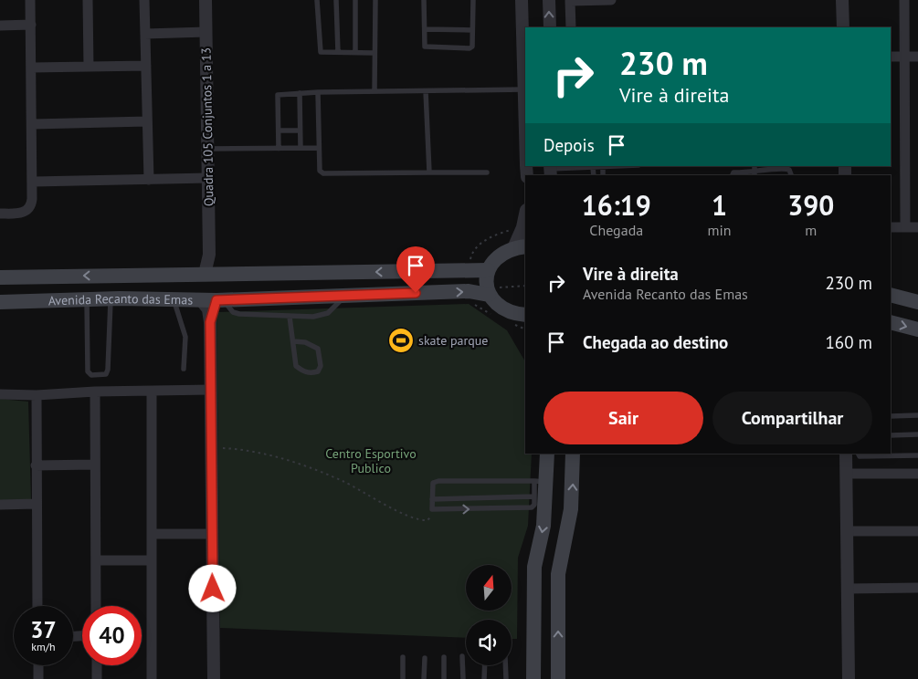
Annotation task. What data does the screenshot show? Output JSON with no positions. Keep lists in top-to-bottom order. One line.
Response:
{"streets":{"main road":["Avenida Recanto das Emas"],"street":["Quadra 105 Conjuntos 1 a 13"]},"crossings":[["Quadra 105 Conjuntos 1 a 13","Avenida Recanto das Emas"]],"parks":["Centro Esportivo Publico"],"places":{"sports":["skate parque"]},"north":"top","page":{"turn":["230 m","Vire à direita"],"then":"Depois","eta":["16:19","Chegada","1","min","390","m"],"list":[{"name":"Vire à direita","note":"Avenida Recanto das Emas","value":"230 m"},{"name":"Chegada ao destino","value":"160 m"}],"buttons":["Sair","Compartilhar"],"speed":"37 km/h","limit":"40"}}
